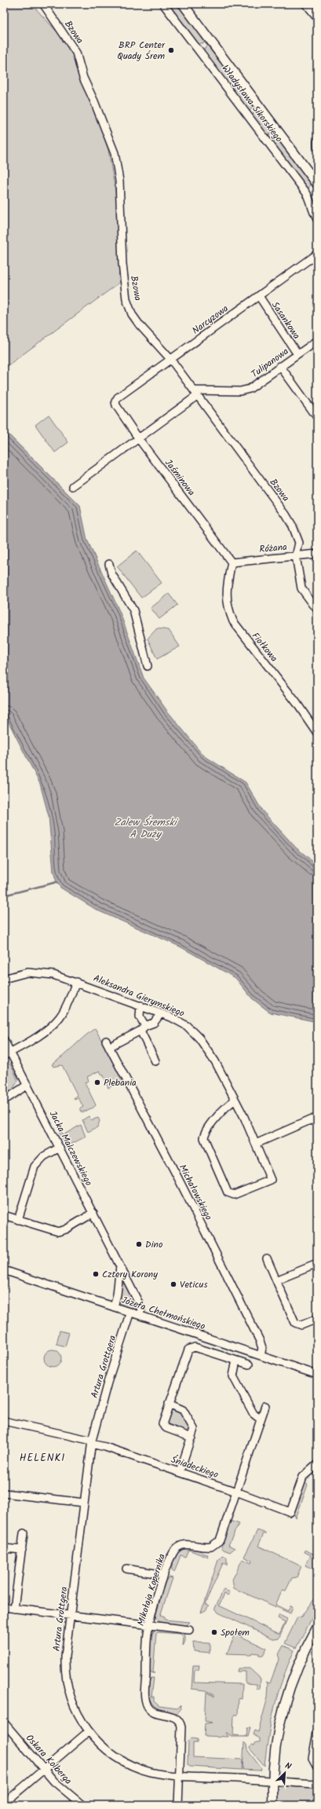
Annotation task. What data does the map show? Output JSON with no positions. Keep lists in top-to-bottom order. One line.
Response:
{"streets":{"main road":["Władysława Sikorskiego"],"street":["Bzowa","Narcyzowa","Sasankowa","Tulipanowa","Jaśminowa","Różana","Fiołkowa","Aleksandra Gierymskiego","Jacka Malczewskiego","Michałowskiego","Józefa Chełmońskiego","Artura Grottgera","Śniadeckiego","Mikołaja Kopernika","Oskara Kolberga"]},"crossings":[["Bzowa","Narcyzowa"],["Bzowa","Tulipanowa"],["Bzowa","Różana"],["Narcyzowa","Sasankowa"],["Narcyzowa","Jaśminowa"],["Sasankowa","Tulipanowa"],["Jaśminowa","Różana"],["Jaśminowa","Fiołkowa"],["Różana","Fiołkowa"],["Jacka Malczewskiego","Józefa Chełmońskiego"],["Michałowskiego","Józefa Chełmońskiego"],["Józefa Chełmońskiego","Artura Grottgera"],["Artura Grottgera","Śniadeckiego"],["Artura Grottgera","Mikołaja Kopernika"],["Śniadeckiego","Mikołaja Kopernika"]],"districts":["HELENKI"],"water":["Zalew Śremski A Duży"],"places":["BRP Center Quady Śrem","Plebania","Dino","Cztery Korony","Veticus","Społem"],"north":"top right"}
